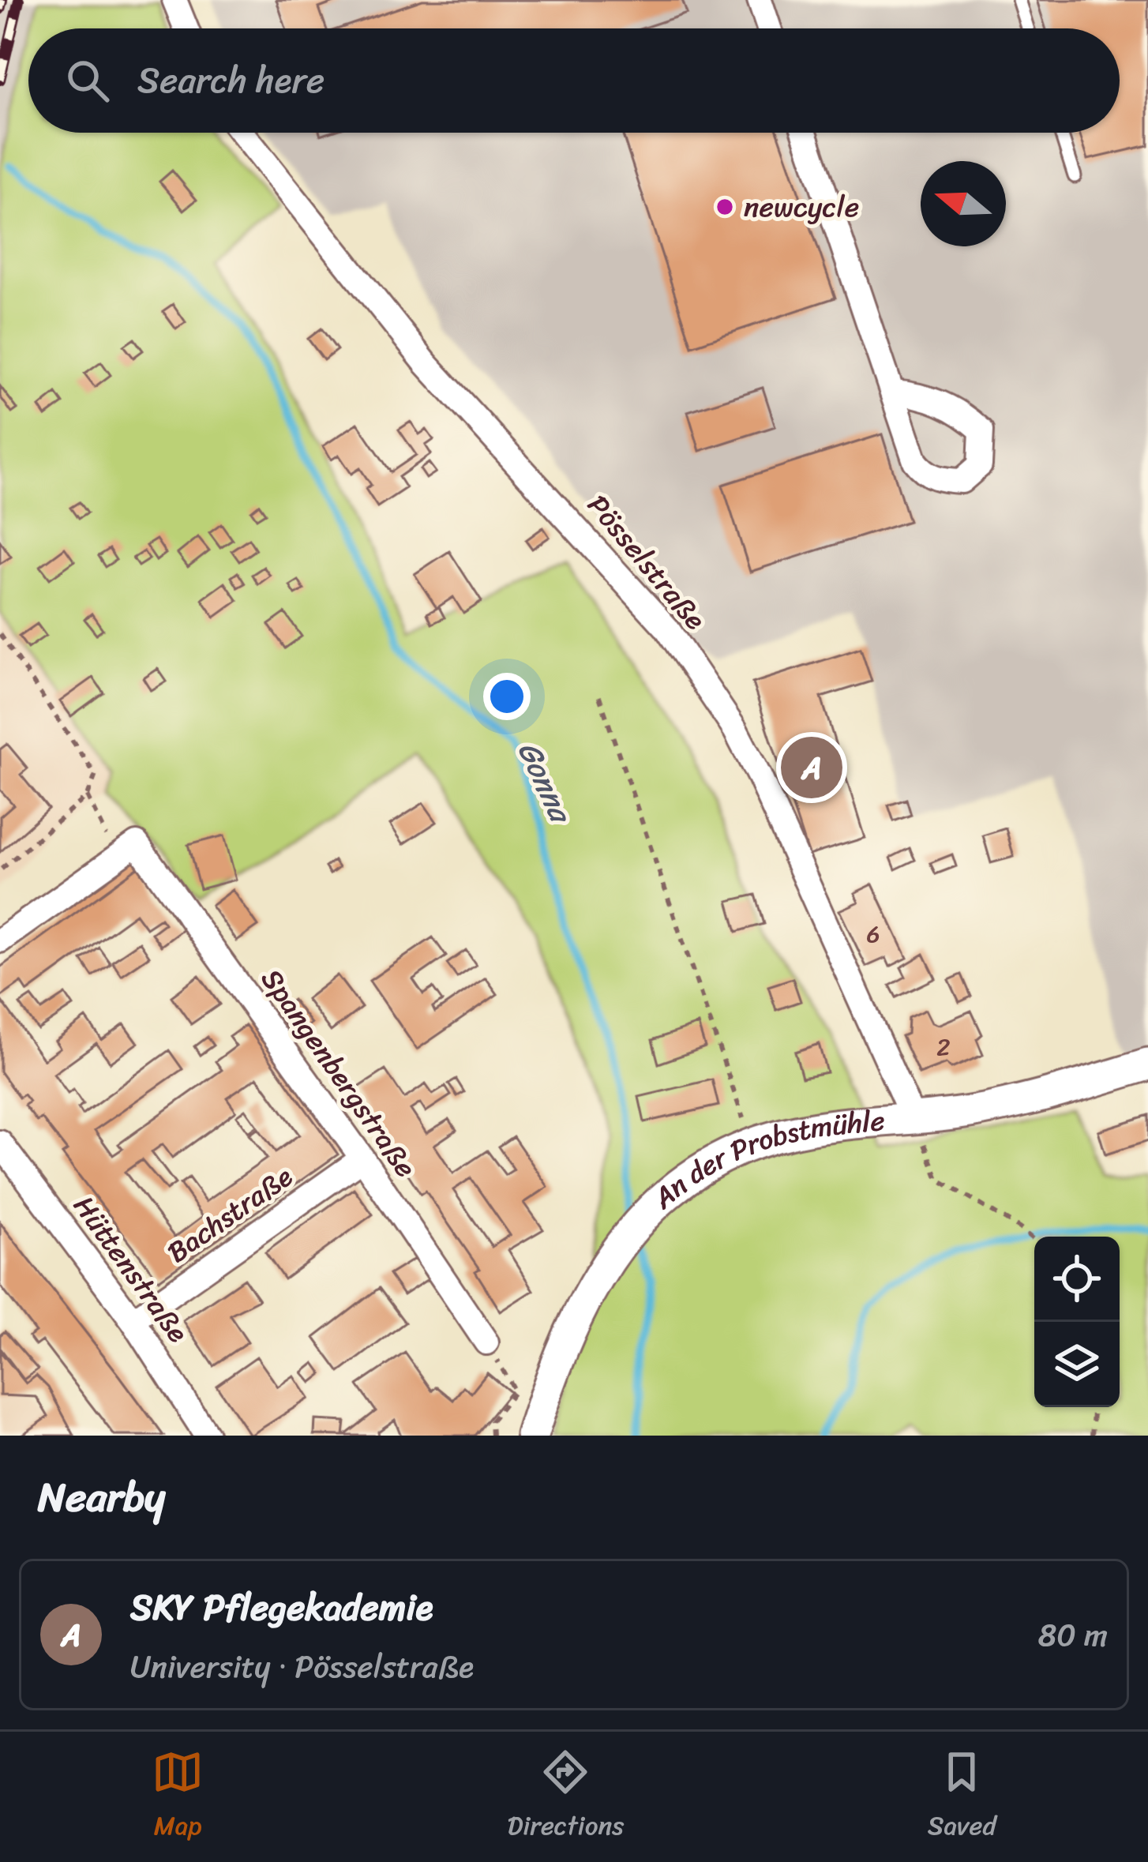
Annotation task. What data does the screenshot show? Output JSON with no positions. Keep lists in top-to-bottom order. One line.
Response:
{"streets":{"street":["Pösselstraße","Spangenbergstraße","An der Probstmühle","Bachstraße","Hüttenstraße"]},"crossings":[["Pösselstraße","An der Probstmühle"],["Spangenbergstraße","Bachstraße"],["Bachstraße","Hüttenstraße"]],"water":["Gonna"],"places":["newcycle"],"house_numbers":["6","2"],"north":"left","page":{"search":"Search here","pins":"A","heading":"Nearby","list":[{"mark":"A","name":"SKY Pflegekademie","note":"University · Pösselstraße","value":"80 m"}],"nav":["Map","Directions","Saved"]}}
